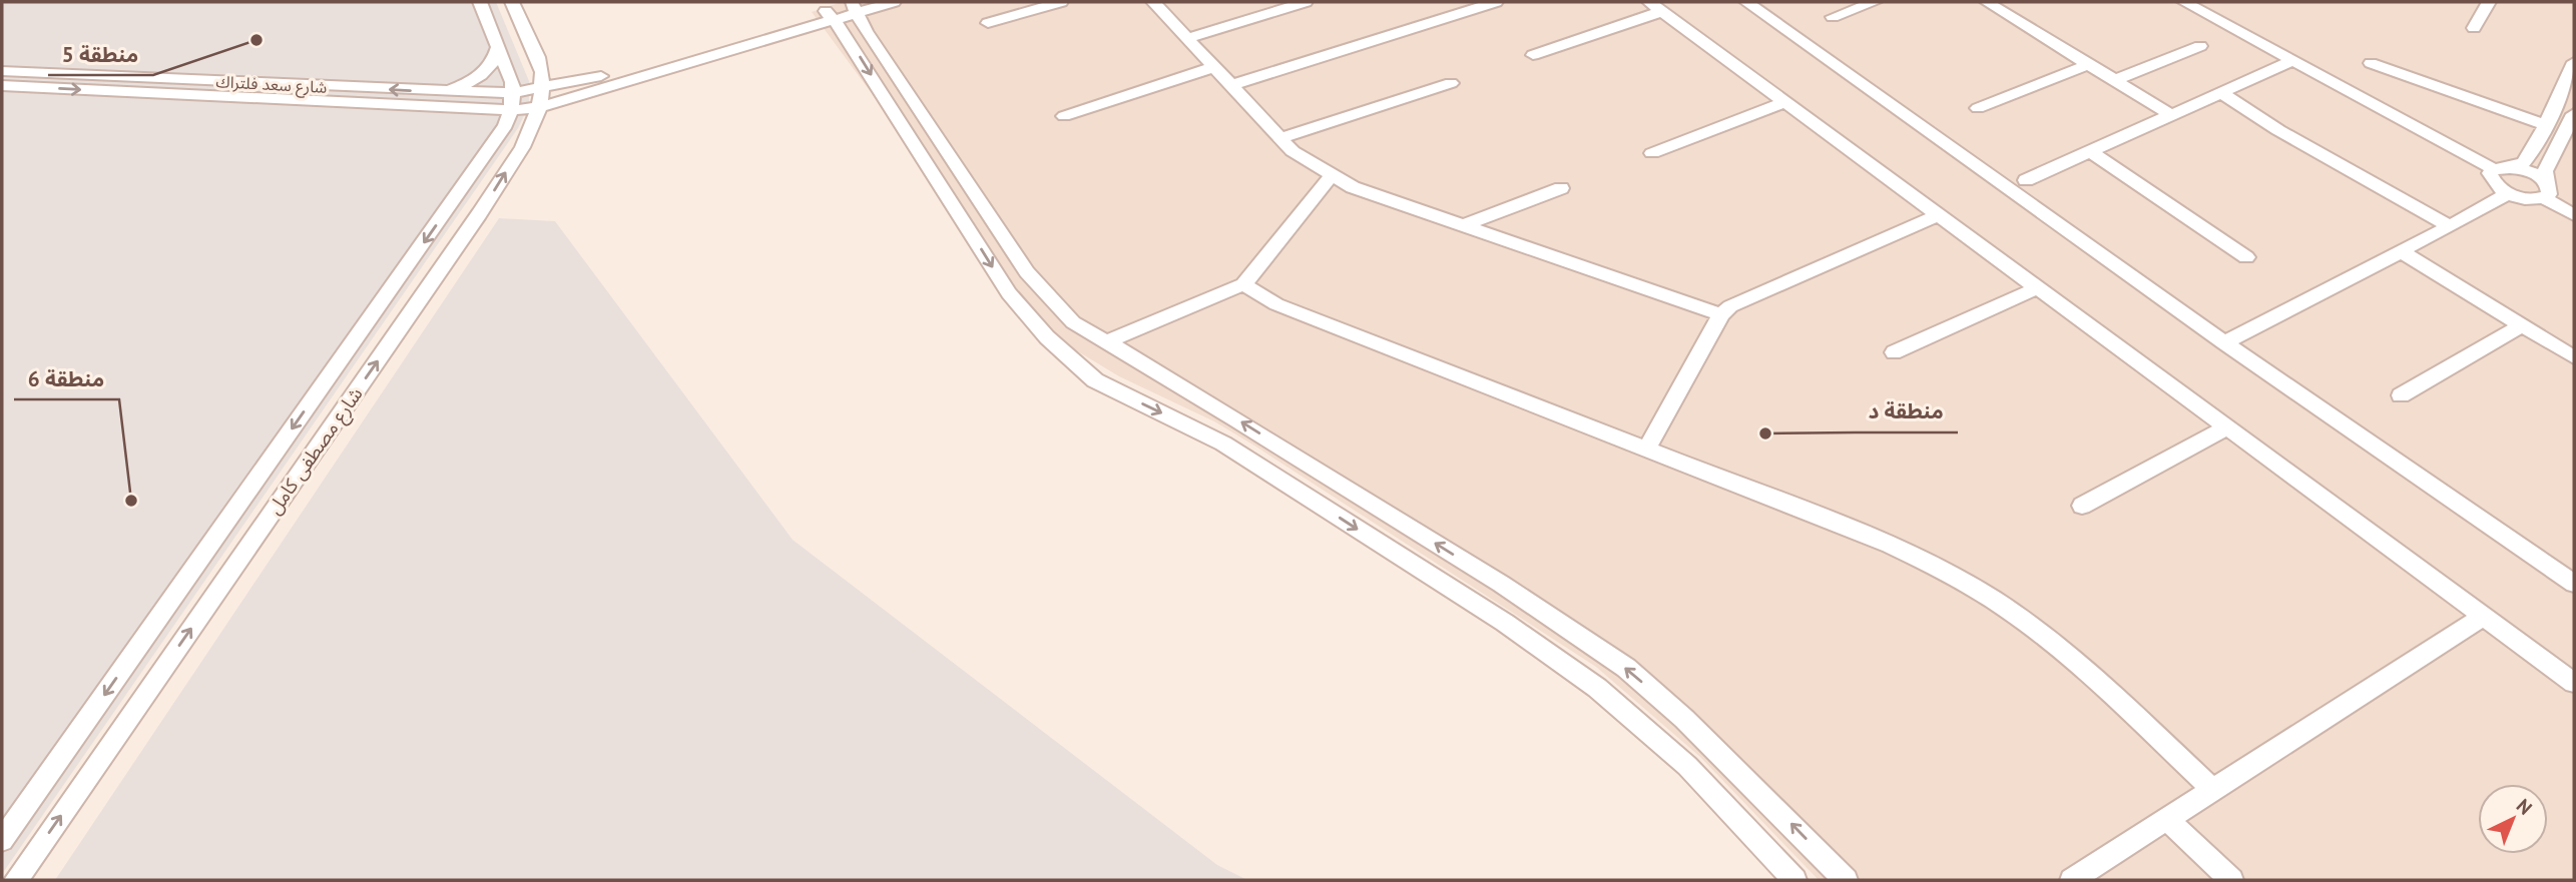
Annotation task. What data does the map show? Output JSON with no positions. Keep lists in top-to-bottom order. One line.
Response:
{"streets":{"street":["شارع سعد فلتراك","شارع مصطفى كامل"]},"crossings":[["شارع سعد فلتراك","شارع مصطفى كامل"]],"places":["منطقة 5","منطقة د","منطقة 6"],"north":"top right"}
